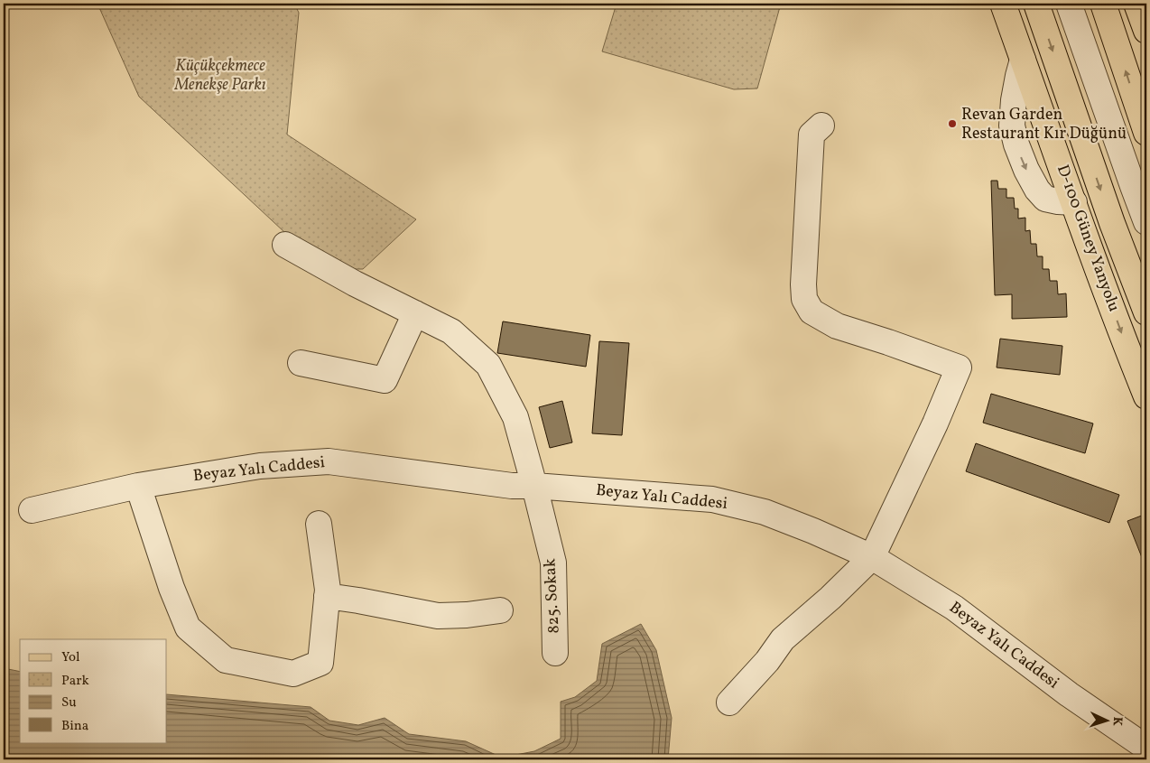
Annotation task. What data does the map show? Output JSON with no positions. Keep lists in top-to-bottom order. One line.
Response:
{"streets":{"main road":["D-100 Güney Yanyolu"],"street":["Beyaz Yalı Caddesi","825. Sokak"]},"crossings":[["Beyaz Yalı Caddesi","825. Sokak"]],"parks":["Küçükçekmece Menekşe Parkı"],"places":["Revan Garden Restaurant Kır Düğünü"],"legend":["Yol","Park","Su","Bina"],"north":"right"}
